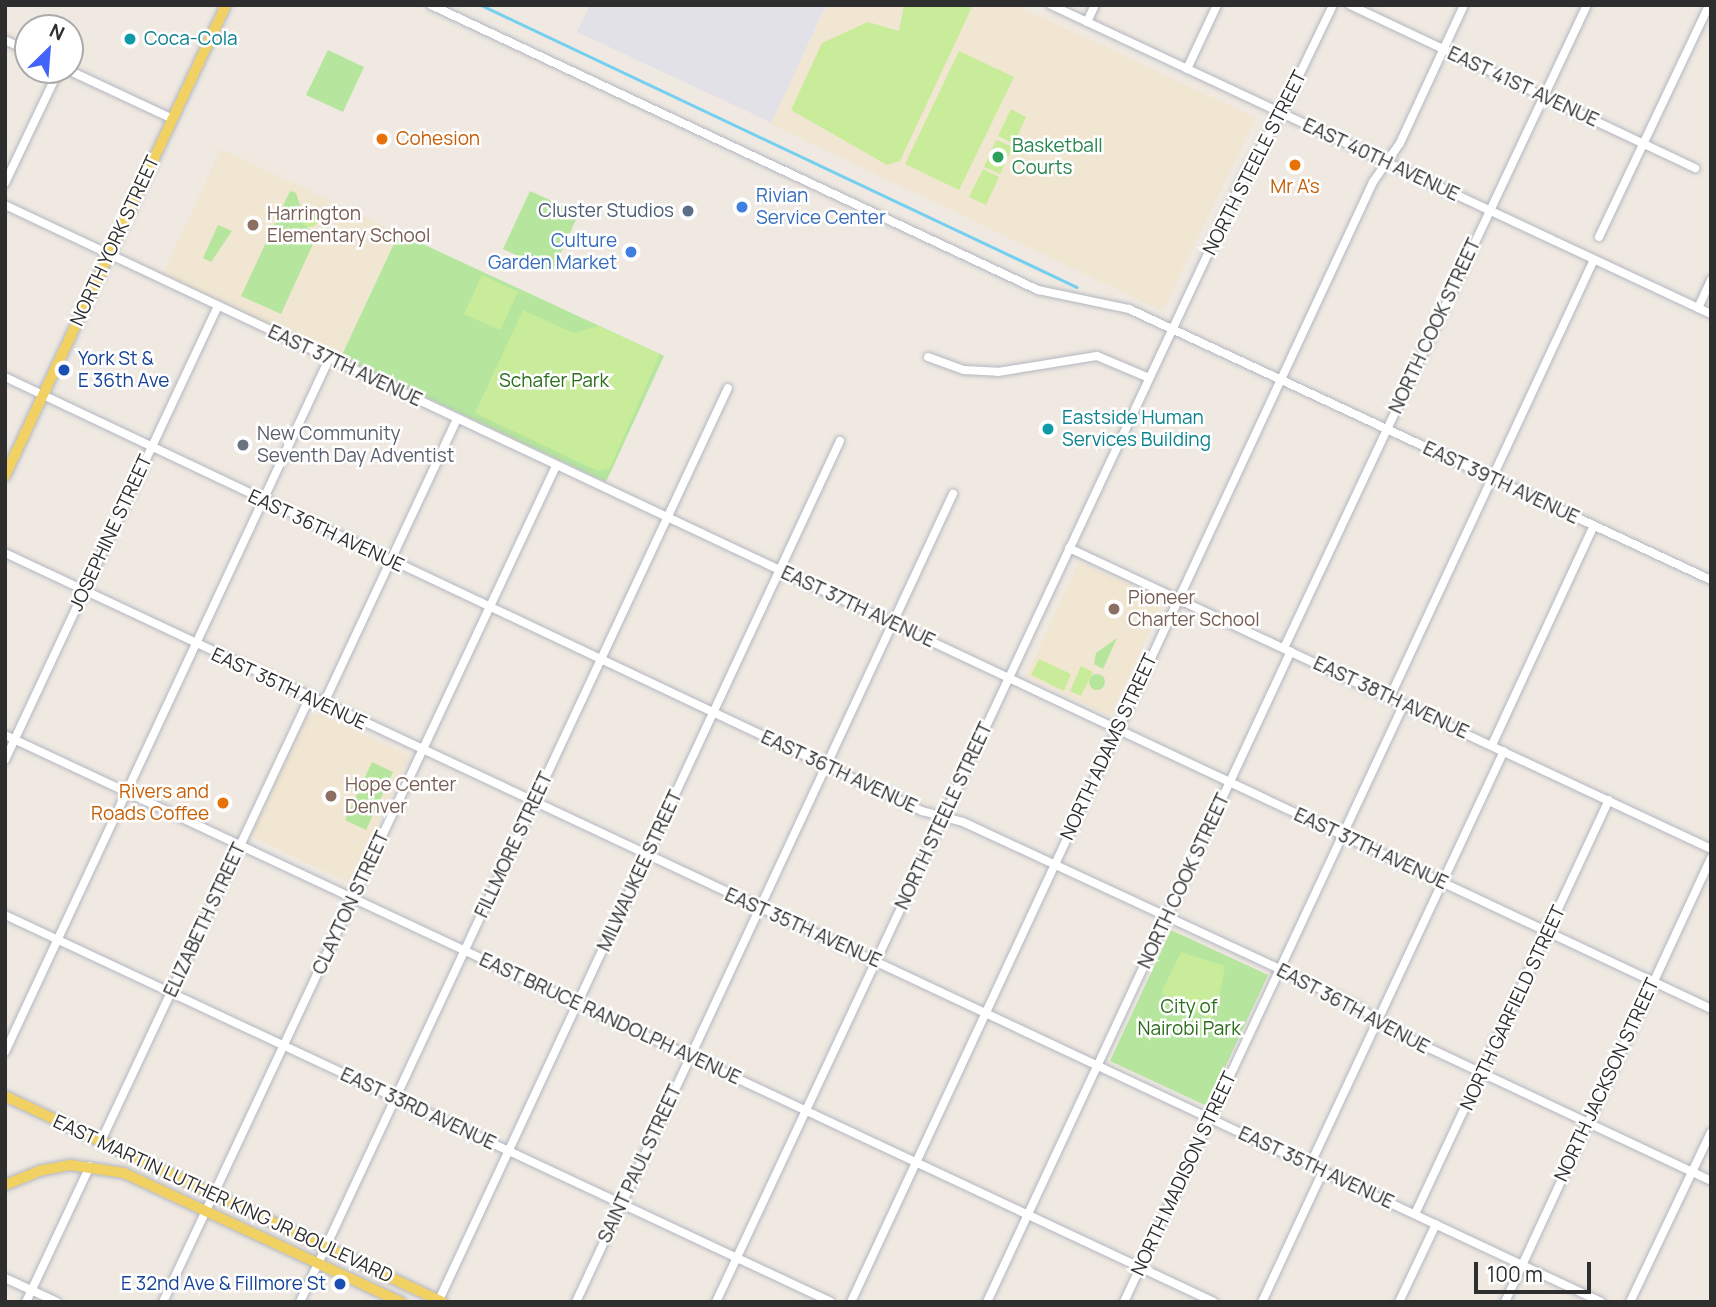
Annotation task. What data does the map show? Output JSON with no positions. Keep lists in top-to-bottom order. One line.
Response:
{"streets":{"main road":["NORTH YORK STREET","EAST MARTIN LUTHER KING JR BOULEVARD"],"street":["EAST 41ST AVENUE","EAST 40TH AVENUE","NORTH STEELE STREET","NORTH COOK STREET","EAST 37TH AVENUE","EAST 39TH AVENUE","EAST 36TH AVENUE","JOSEPHINE STREET","EAST 35TH AVENUE","EAST 38TH AVENUE","NORTH ADAMS STREET","FILLMORE STREET","MILWAUKEE STREET","CLAYTON STREET","ELIZABETH STREET","NORTH GARFIELD STREET","EAST BRUCE RANDOLPH AVENUE","NORTH JACKSON STREET","EAST 33RD AVENUE","SAINT PAUL STREET","NORTH MADISON STREET"]},"crossings":[["EAST 41ST AVENUE","NORTH COOK STREET"],["EAST 41ST AVENUE","NORTH ADAMS STREET"],["EAST 40TH AVENUE","NORTH STEELE STREET"],["EAST 40TH AVENUE","NORTH COOK STREET"],["EAST 40TH AVENUE","NORTH ADAMS STREET"],["NORTH STEELE STREET","EAST 37TH AVENUE"],["NORTH STEELE STREET","EAST 39TH AVENUE"],["NORTH STEELE STREET","EAST 36TH AVENUE"],["NORTH STEELE STREET","EAST 35TH AVENUE"],["NORTH STEELE STREET","EAST 38TH AVENUE"],["NORTH STEELE STREET","EAST BRUCE RANDOLPH AVENUE"],["NORTH STEELE STREET","EAST 33RD AVENUE"],["NORTH YORK STREET","EAST 37TH AVENUE"],["NORTH YORK STREET","EAST 36TH AVENUE"],["NORTH COOK STREET","EAST 37TH AVENUE"],["NORTH COOK STREET","EAST 39TH AVENUE"],["NORTH COOK STREET","EAST 36TH AVENUE"],["NORTH COOK STREET","EAST 35TH AVENUE"],["NORTH COOK STREET","EAST 38TH AVENUE"],["NORTH COOK STREET","EAST BRUCE RANDOLPH AVENUE"],["EAST 37TH AVENUE","JOSEPHINE STREET"],["EAST 37TH AVENUE","NORTH ADAMS STREET"],["EAST 37TH AVENUE","FILLMORE STREET"],["EAST 37TH AVENUE","MILWAUKEE STREET"],["EAST 37TH AVENUE","CLAYTON STREET"],["EAST 37TH AVENUE","NORTH GARFIELD STREET"],["EAST 37TH AVENUE","NORTH JACKSON STREET"],["EAST 37TH AVENUE","SAINT PAUL STREET"],["EAST 37TH AVENUE","NORTH MADISON STREET"],["EAST 39TH AVENUE","NORTH ADAMS STREET"],["EAST 36TH AVENUE","JOSEPHINE STREET"],["EAST 36TH AVENUE","NORTH ADAMS STREET"],["EAST 36TH AVENUE","FILLMORE STREET"],["EAST 36TH AVENUE","MILWAUKEE STREET"],["EAST 36TH AVENUE","CLAYTON STREET"],["EAST 36TH AVENUE","NORTH GARFIELD STREET"],["EAST 36TH AVENUE","NORTH JACKSON STREET"],["EAST 36TH AVENUE","SAINT PAUL STREET"],["EAST 36TH AVENUE","NORTH MADISON STREET"],["JOSEPHINE STREET","EAST 35TH AVENUE"],["JOSEPHINE STREET","EAST BRUCE RANDOLPH AVENUE"],["EAST 35TH AVENUE","NORTH ADAMS STREET"],["EAST 35TH AVENUE","FILLMORE STREET"],["EAST 35TH AVENUE","MILWAUKEE STREET"],["EAST 35TH AVENUE","CLAYTON STREET"],["EAST 35TH AVENUE","ELIZABETH STREET"],["EAST 35TH AVENUE","NORTH GARFIELD STREET"],["EAST 35TH AVENUE","NORTH JACKSON STREET"],["EAST 35TH AVENUE","SAINT PAUL STREET"],["EAST 35TH AVENUE","NORTH MADISON STREET"],["EAST 38TH AVENUE","NORTH ADAMS STREET"],["EAST 38TH AVENUE","NORTH GARFIELD STREET"],["EAST 38TH AVENUE","NORTH MADISON STREET"],["NORTH ADAMS STREET","EAST BRUCE RANDOLPH AVENUE"],["FILLMORE STREET","EAST BRUCE RANDOLPH AVENUE"],["FILLMORE STREET","EAST 33RD AVENUE"],["FILLMORE STREET","EAST MARTIN LUTHER KING JR BOULEVARD"],["MILWAUKEE STREET","EAST BRUCE RANDOLPH AVENUE"],["MILWAUKEE STREET","EAST 33RD AVENUE"],["MILWAUKEE STREET","EAST MARTIN LUTHER KING JR BOULEVARD"],["CLAYTON STREET","EAST BRUCE RANDOLPH AVENUE"],["CLAYTON STREET","EAST 33RD AVENUE"],["CLAYTON STREET","EAST MARTIN LUTHER KING JR BOULEVARD"],["ELIZABETH STREET","EAST BRUCE RANDOLPH AVENUE"],["ELIZABETH STREET","EAST 33RD AVENUE"],["ELIZABETH STREET","EAST MARTIN LUTHER KING JR BOULEVARD"],["EAST BRUCE RANDOLPH AVENUE","SAINT PAUL STREET"],["EAST BRUCE RANDOLPH AVENUE","NORTH MADISON STREET"],["EAST 33RD AVENUE","SAINT PAUL STREET"]],"parks":["Schafer Park","City of Nairobi Park"],"places":["Coca-Cola","Cohesion","Basketball Courts","Mr A's","Rivian Service Center","Cluster Studios","Harrington Elementary School","Culture Garden Market","York St & E 36th Ave","Eastside Human Services Building","New Community Seventh Day Adventist","Pioneer Charter School","Hope Center Denver","Rivers and Roads Coffee","E 32nd Ave & Fillmore St"],"scale_bar":"100 m","north":"top right"}
